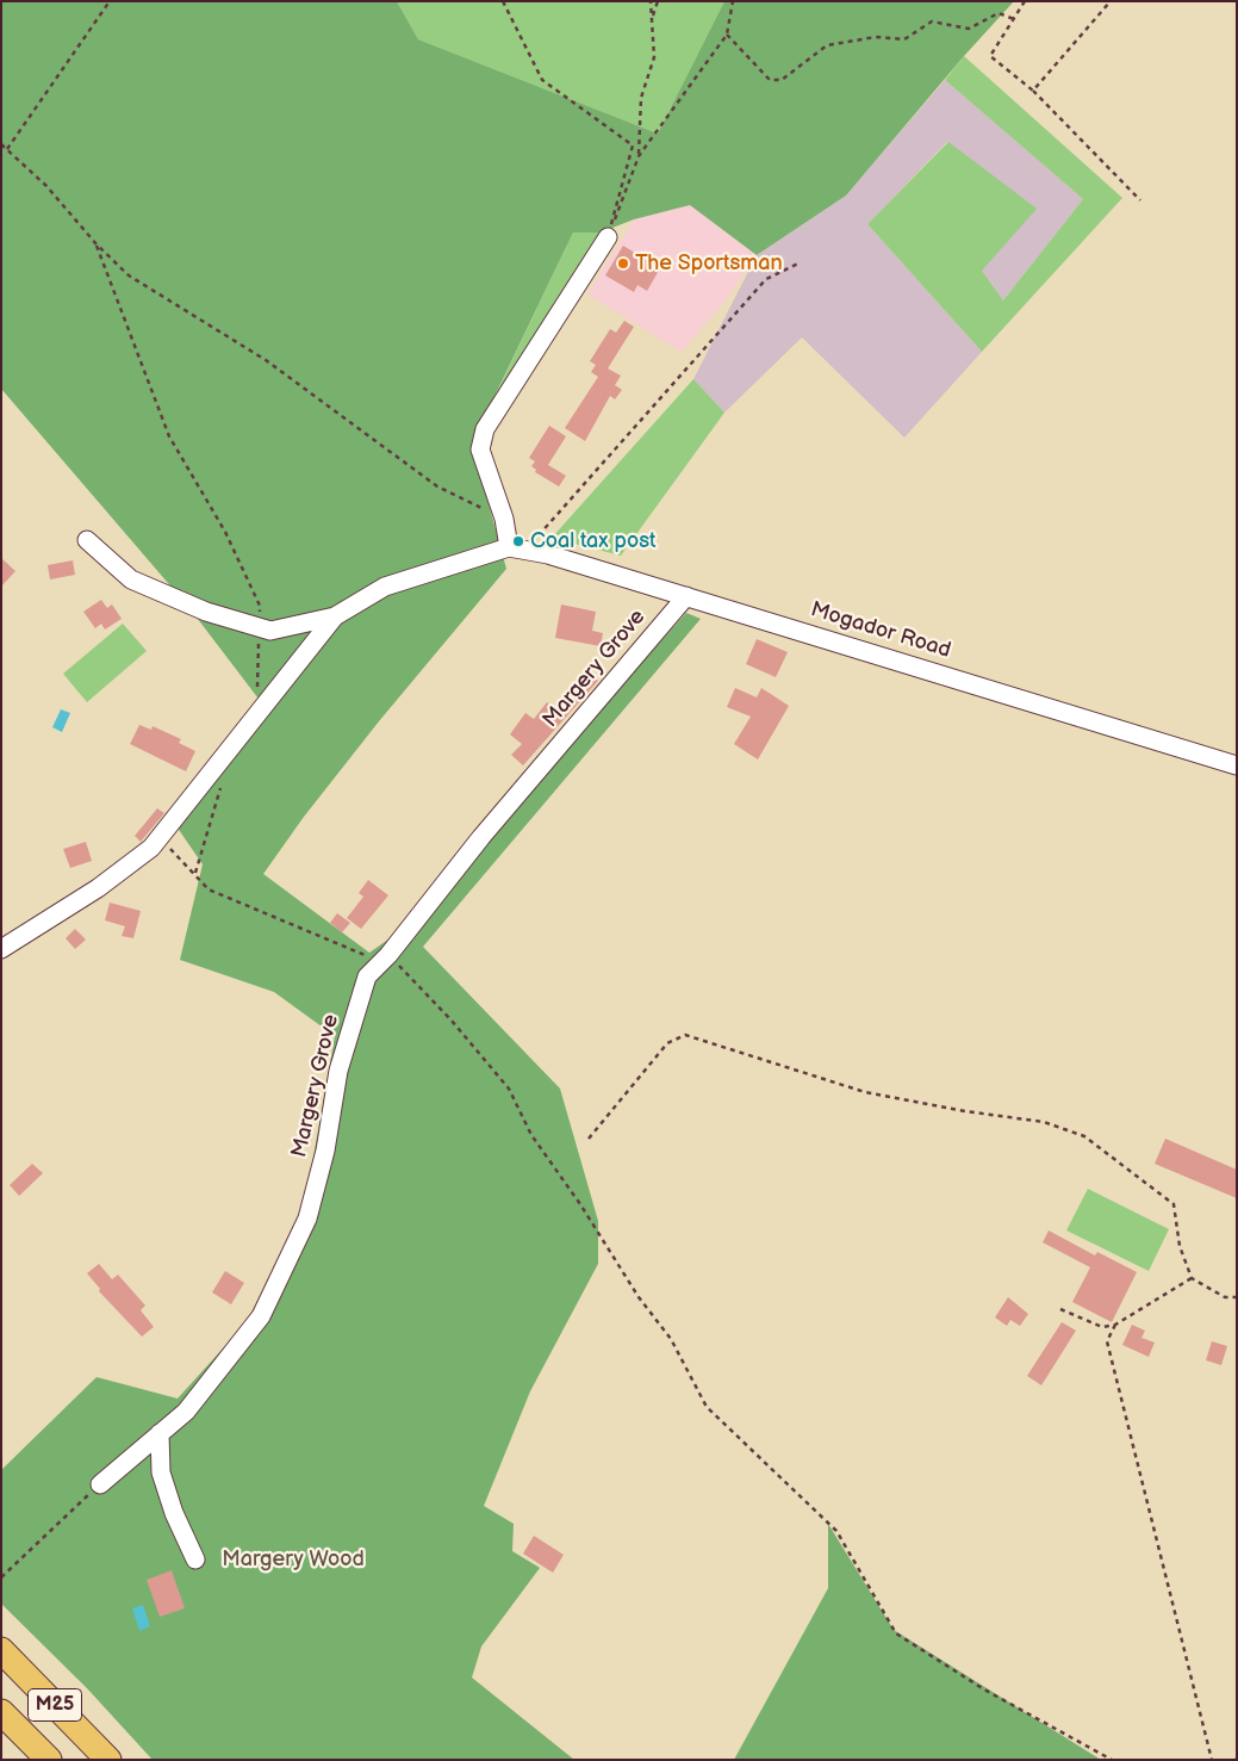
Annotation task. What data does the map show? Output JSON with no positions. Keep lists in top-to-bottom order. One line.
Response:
{"streets":{"highway":["M25"],"street":["Mogador Road","Margery Grove"]},"crossings":[["Mogador Road","Margery Grove"]],"parks":["Margery Wood"],"places":["The Sportsman","Coal tax post"]}
